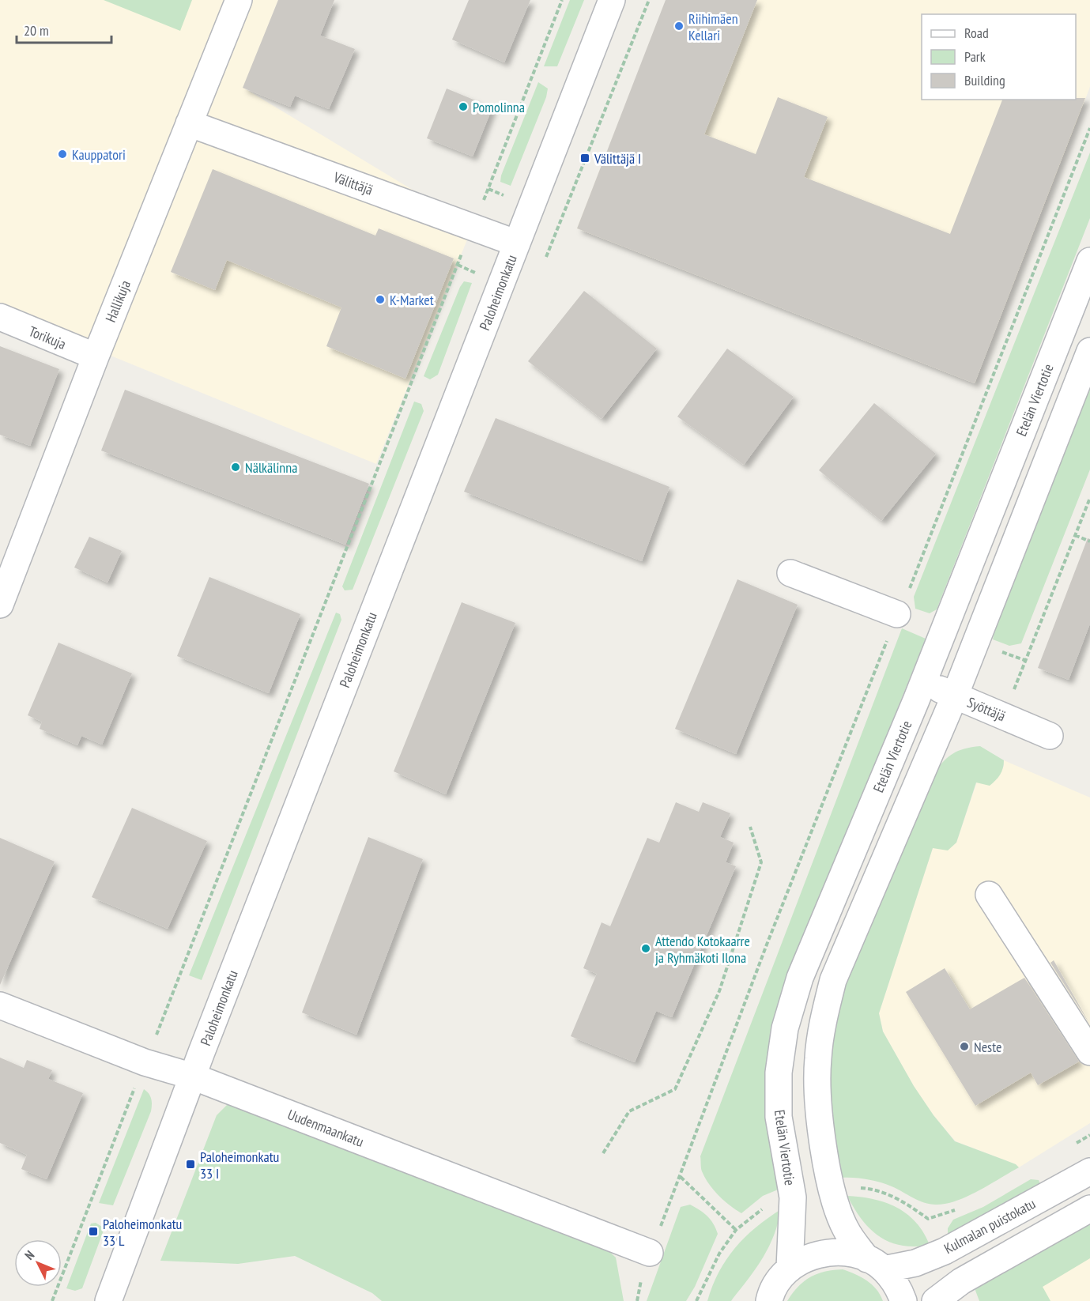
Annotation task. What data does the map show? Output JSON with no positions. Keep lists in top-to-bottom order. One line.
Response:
{"streets":{"street":["Välittäjä","Paloheimonkatu","Hallikuja","Torikuja","Etelän Viertotie","Syöttäjä","Uudenmaankatu","Kulmalan puistokatu"]},"crossings":[["Välittäjä","Paloheimonkatu"],["Välittäjä","Hallikuja"],["Paloheimonkatu","Uudenmaankatu"],["Hallikuja","Torikuja"],["Etelän Viertotie","Syöttäjä"]],"places":{"other":["Riihimäen Kellari","Pomolinna","Kauppatori","K-Market","Nälkälinna","Attendo Kotokaarre ja Ryhmäkoti Ilona","Neste"],"transit":["Välittäjä I","Paloheimonkatu 33 I","Paloheimonkatu 33 L"]},"legend":["Road","Park","Building"],"scale_bar":"20 m","north":"top left"}
